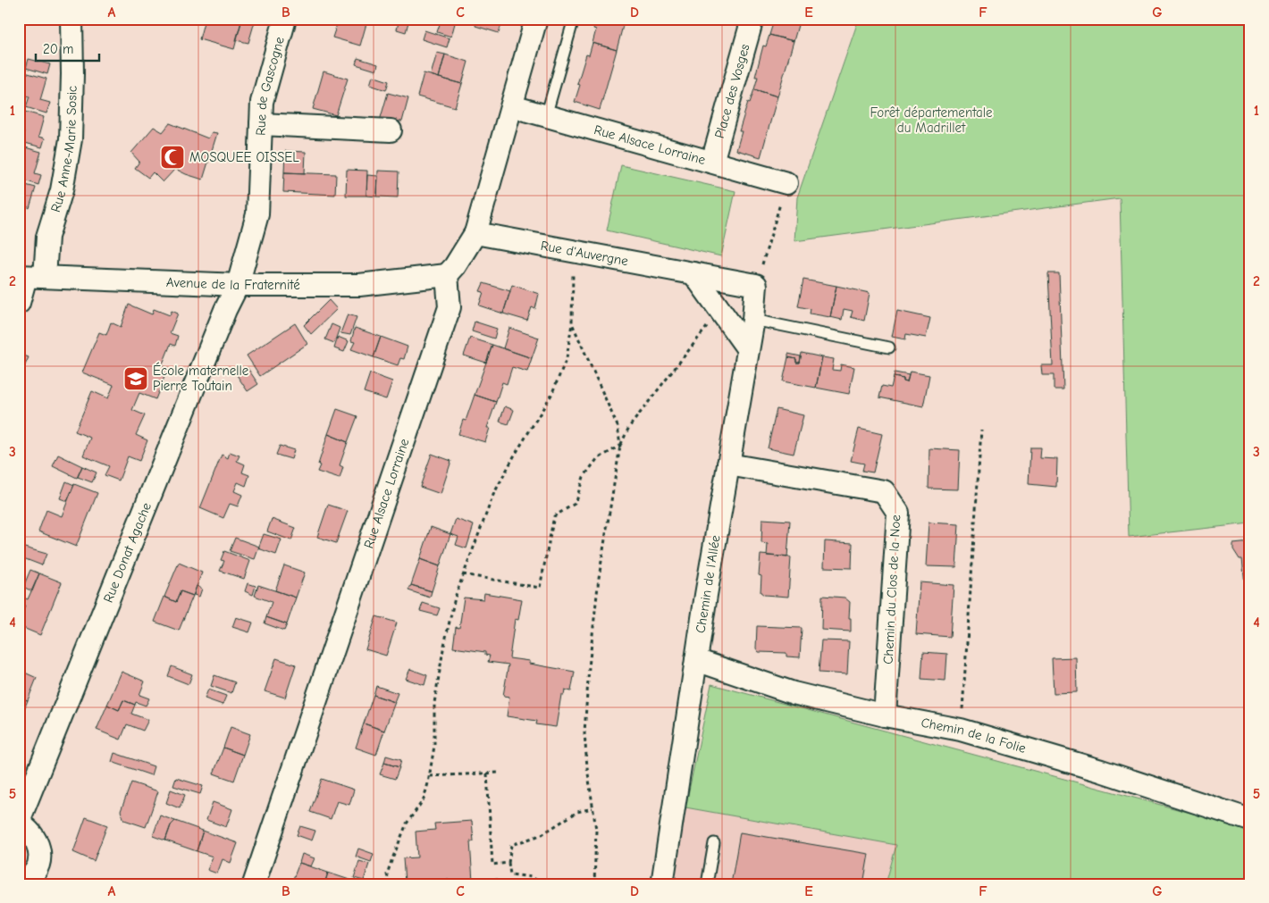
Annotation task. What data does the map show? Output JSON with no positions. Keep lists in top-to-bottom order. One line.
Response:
{"streets":{"street":["Rue de Gascogne","Place des Vosges","Rue Alsace Lorraine","Rue Anne-Marie Sosic","Rue d'Auvergne","Avenue de la Fraternité","Rue Donat Agache","Chemin de l'Allée","Chemin du Clos de la Noe","Chemin de la Folie"]},"crossings":[["Rue de Gascogne","Avenue de la Fraternité"],["Rue de Gascogne","Rue Donat Agache"],["Place des Vosges","Rue Alsace Lorraine"],["Rue Alsace Lorraine","Avenue de la Fraternité"],["Rue Anne-Marie Sosic","Avenue de la Fraternité"],["Rue d'Auvergne","Chemin de l'Allée"],["Avenue de la Fraternité","Rue Donat Agache"],["Chemin de l'Allée","Chemin du Clos de la Noe"],["Chemin de l'Allée","Chemin de la Folie"],["Chemin du Clos de la Noe","Chemin de la Folie"]],"parks":["Forêt départementale du Madrillet"],"places":{"mosque":["MOSQUEE OISSEL"],"school or university":["École maternelle Pierre Toutain"]},"scale_bar":"20 m","grid":{"columns":["A","B","C","D","E","F","G"],"rows":["1","2","3","4","5"]}}
